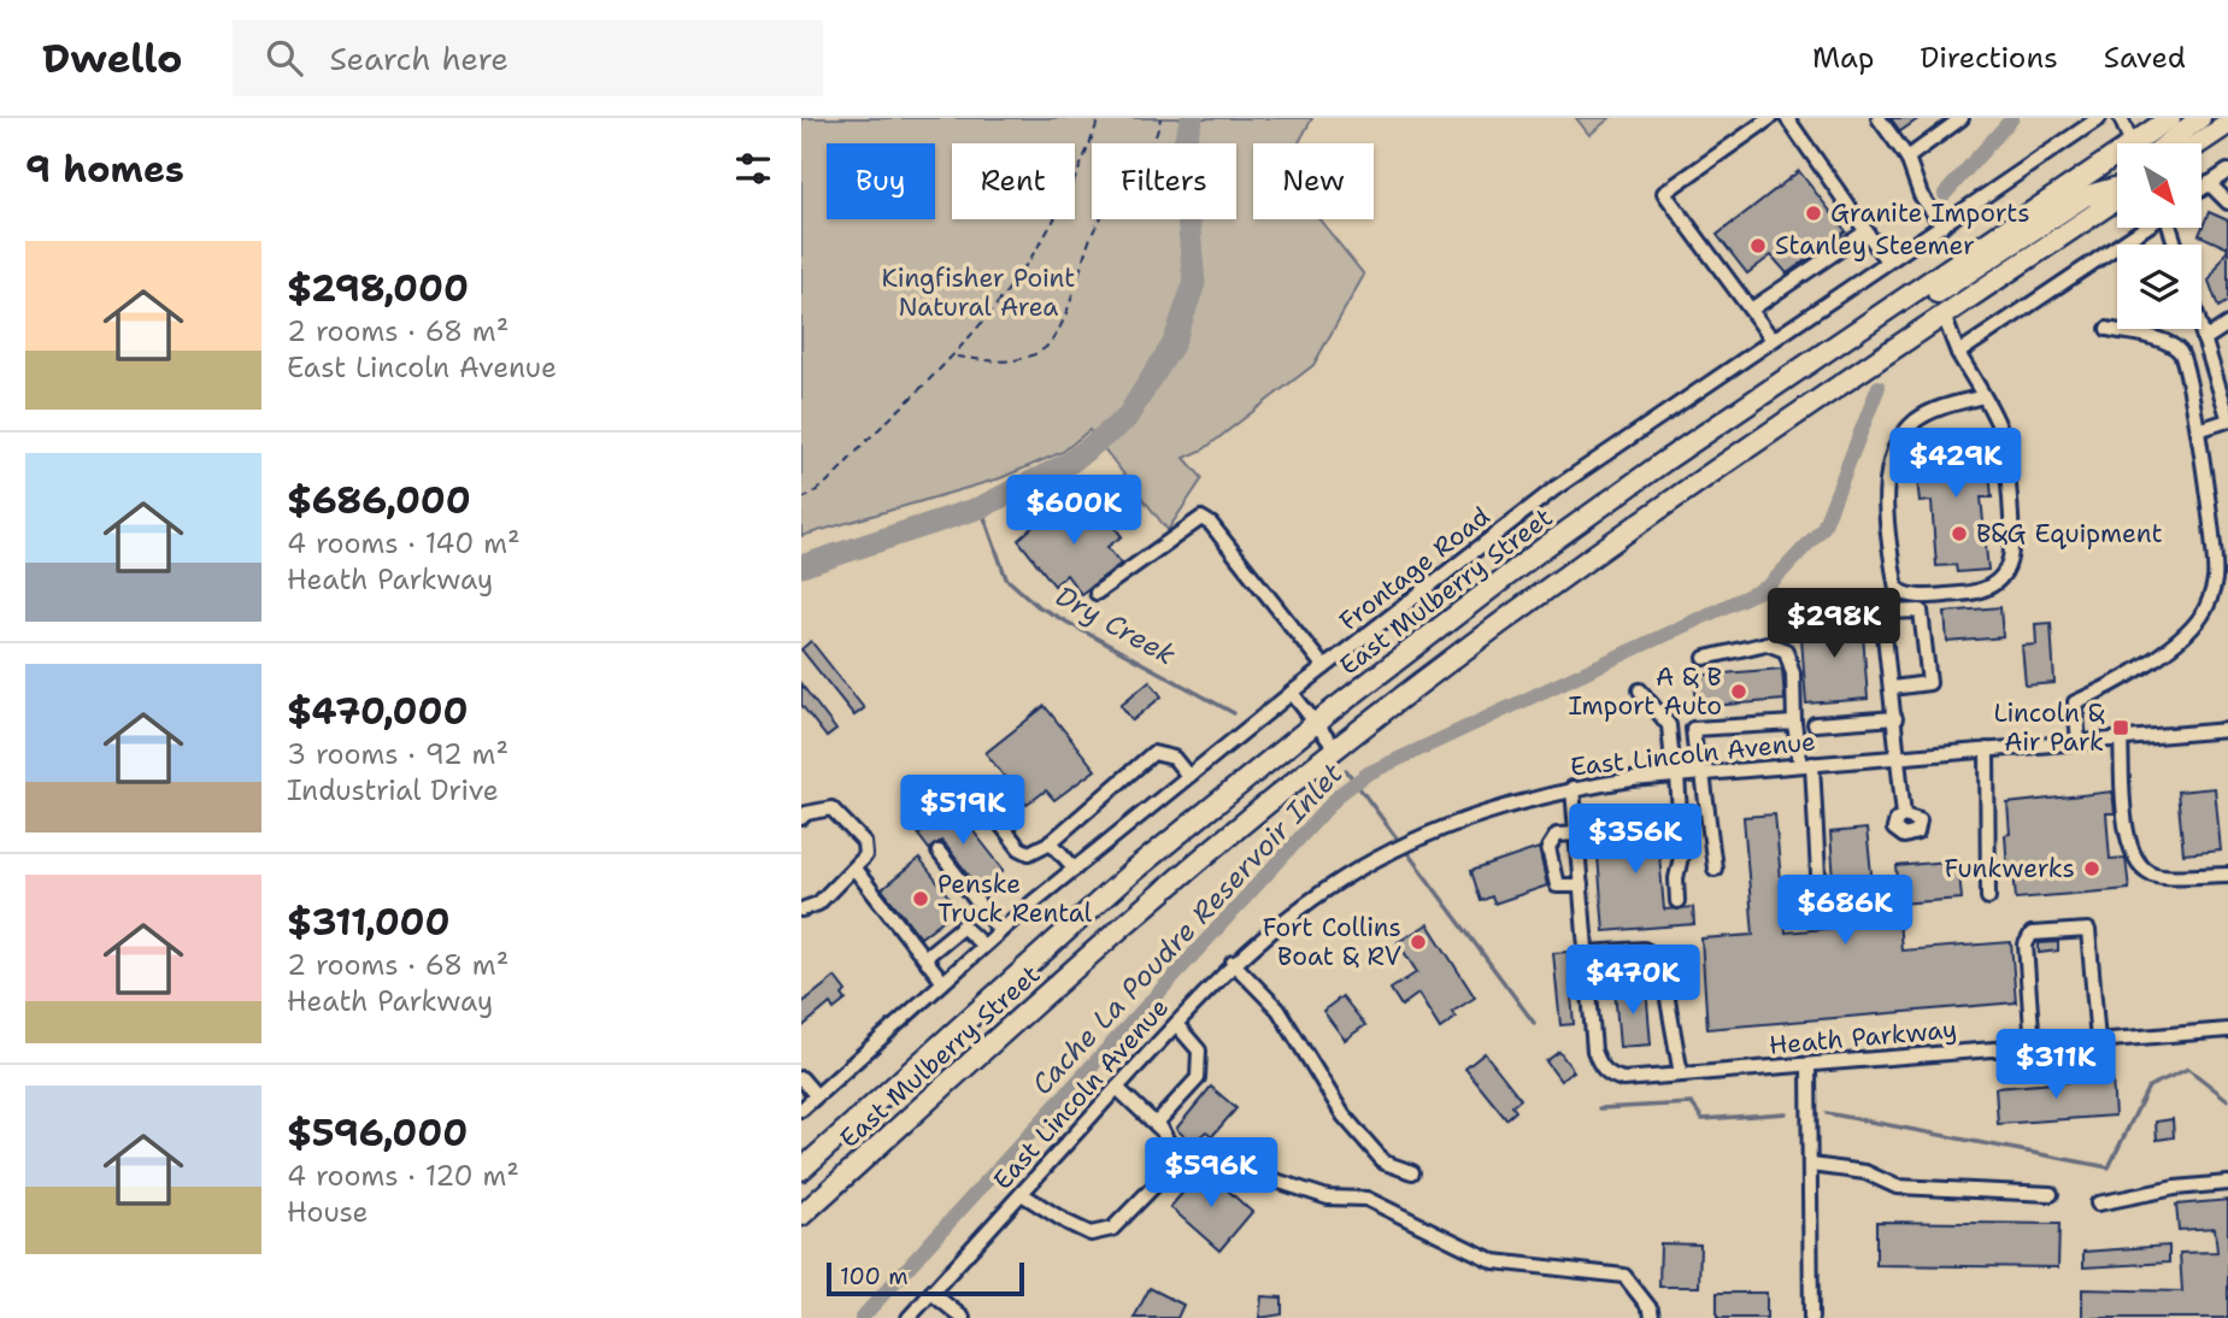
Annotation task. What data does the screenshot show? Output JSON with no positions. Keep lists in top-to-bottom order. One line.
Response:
{"streets":{"highway":["East Mulberry Street"],"street":["Frontage Road","East Lincoln Avenue","Heath Parkway"]},"water":["Dry Creek","Cache La Poudre Reservoir Inlet"],"parks":["Kingfisher Point Natural Area"],"places":{"other":["Granite Imports","Stanley Steemer","B&G Equipment","A & B Import Auto","Funkwerks","Penske Truck Rental","Fort Collins Boat & RV"],"transit":["Lincoln & Air Park"]},"scale_bar":"100 m","north":"bottom right","page":{"header":"Dwello","search":"Search here","nav":["Map","Directions","Saved"],"heading":"9 homes","chip":["Buy","Rent","Filters","New"],"list":[{"name":"$298,000","note":"2 rooms · 68 m² · East Lincoln Avenue"},{"name":"$686,000","note":"4 rooms · 140 m² · Heath Parkway"},{"name":"$470,000","note":"3 rooms · 92 m² · Industrial Drive"},{"name":"$311,000","note":"2 rooms · 68 m² · Heath Parkway"},{"name":"$596,000","note":"4 rooms · 120 m² · House"}],"price":["$429K","$600K","$298K","$519K","$356K","$686K","$470K","$311K","$596K"],"scale":"100 m"}}
